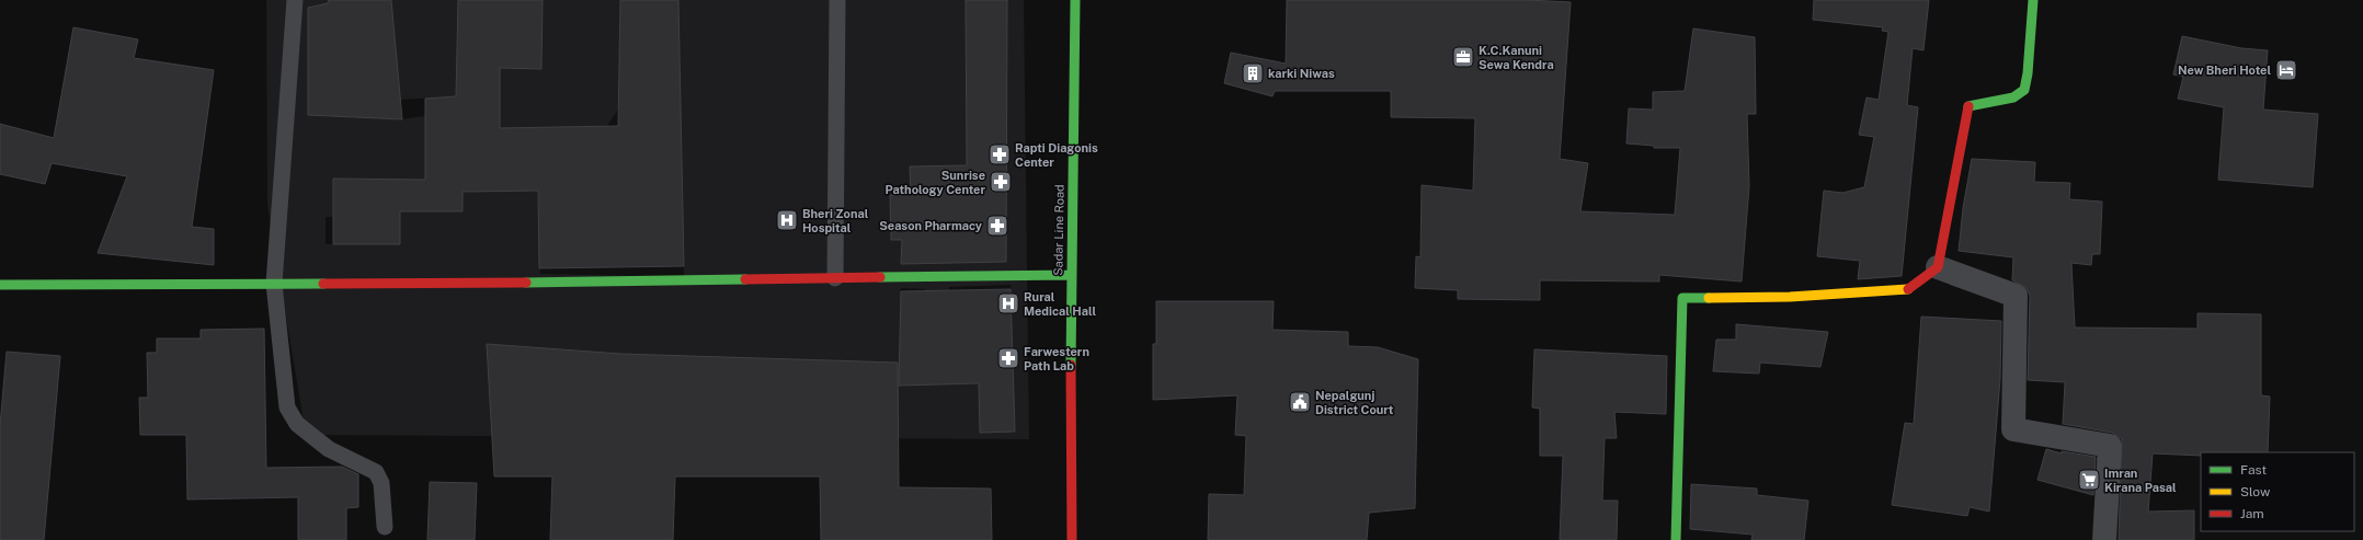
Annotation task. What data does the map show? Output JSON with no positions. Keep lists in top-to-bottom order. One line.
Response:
{"streets":{"street":["Sadar Line Road"]},"places":{"office":["K.C.Kanuni Sewa Kendra"],"hotel":["New Bheri Hotel"],"building":["karki Niwas"],"pharmacy":["Rapti Diagonis Center","Sunrise Pathology Center","Season Pharmacy","Farwestern Path Lab"],"hospital":["Bheri Zonal Hospital","Rural Medical Hall"],"public building":["Nepalgunj District Court"],"supermarket":["Imran Kirana Pasal"]},"legend":["Fast","Slow","Jam"]}
